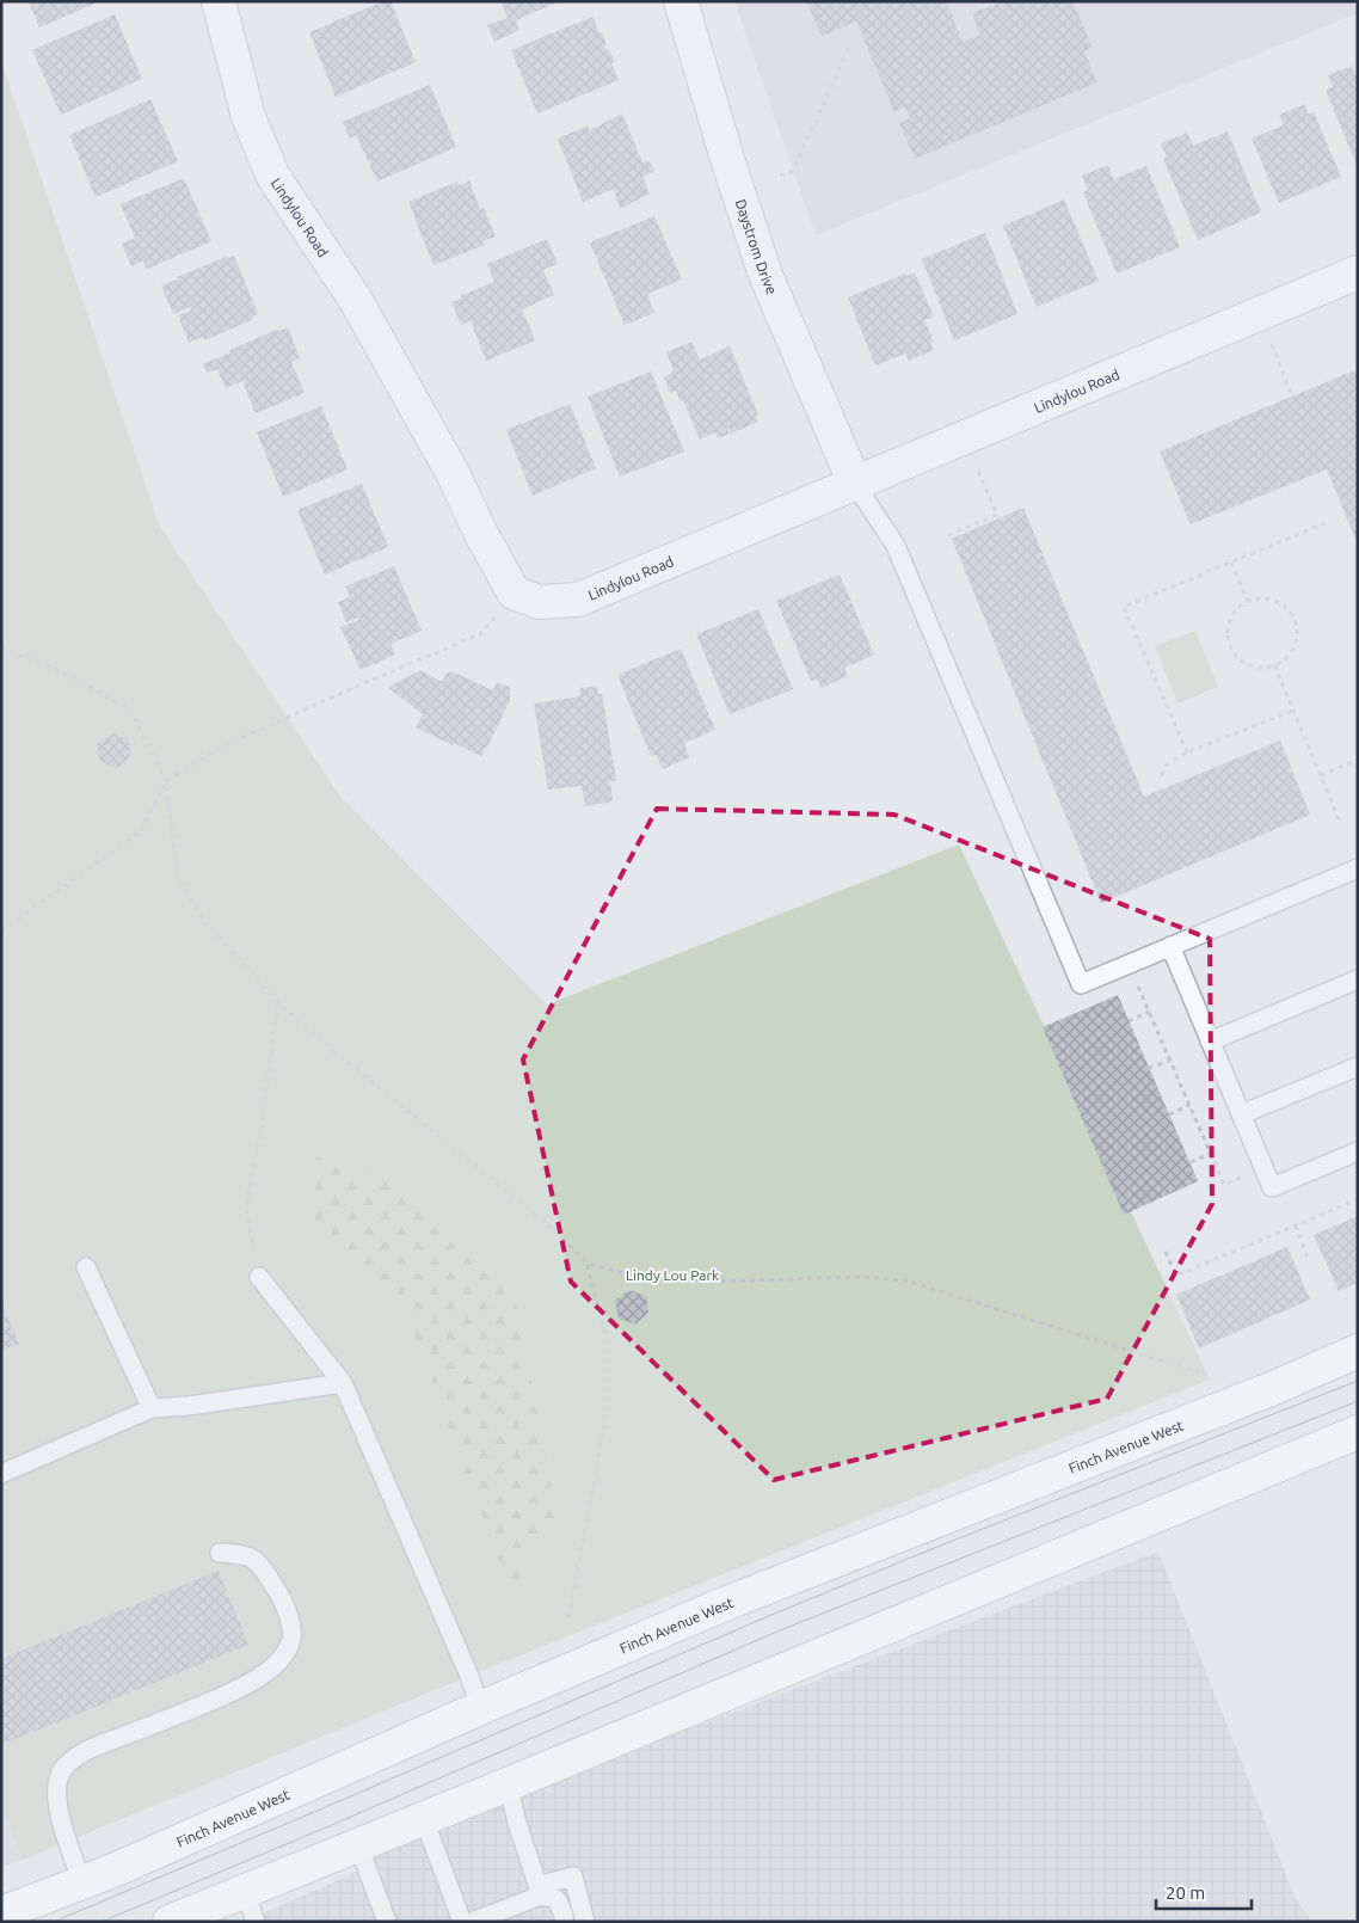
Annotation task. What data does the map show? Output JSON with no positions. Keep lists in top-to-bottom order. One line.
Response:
{"streets":{"main road":["Finch Avenue West"],"street":["Lindylou Road","Daystrom Drive"]},"crossings":[["Lindylou Road","Daystrom Drive"]],"parks":["Lindy Lou Park"],"scale_bar":"20 m"}
